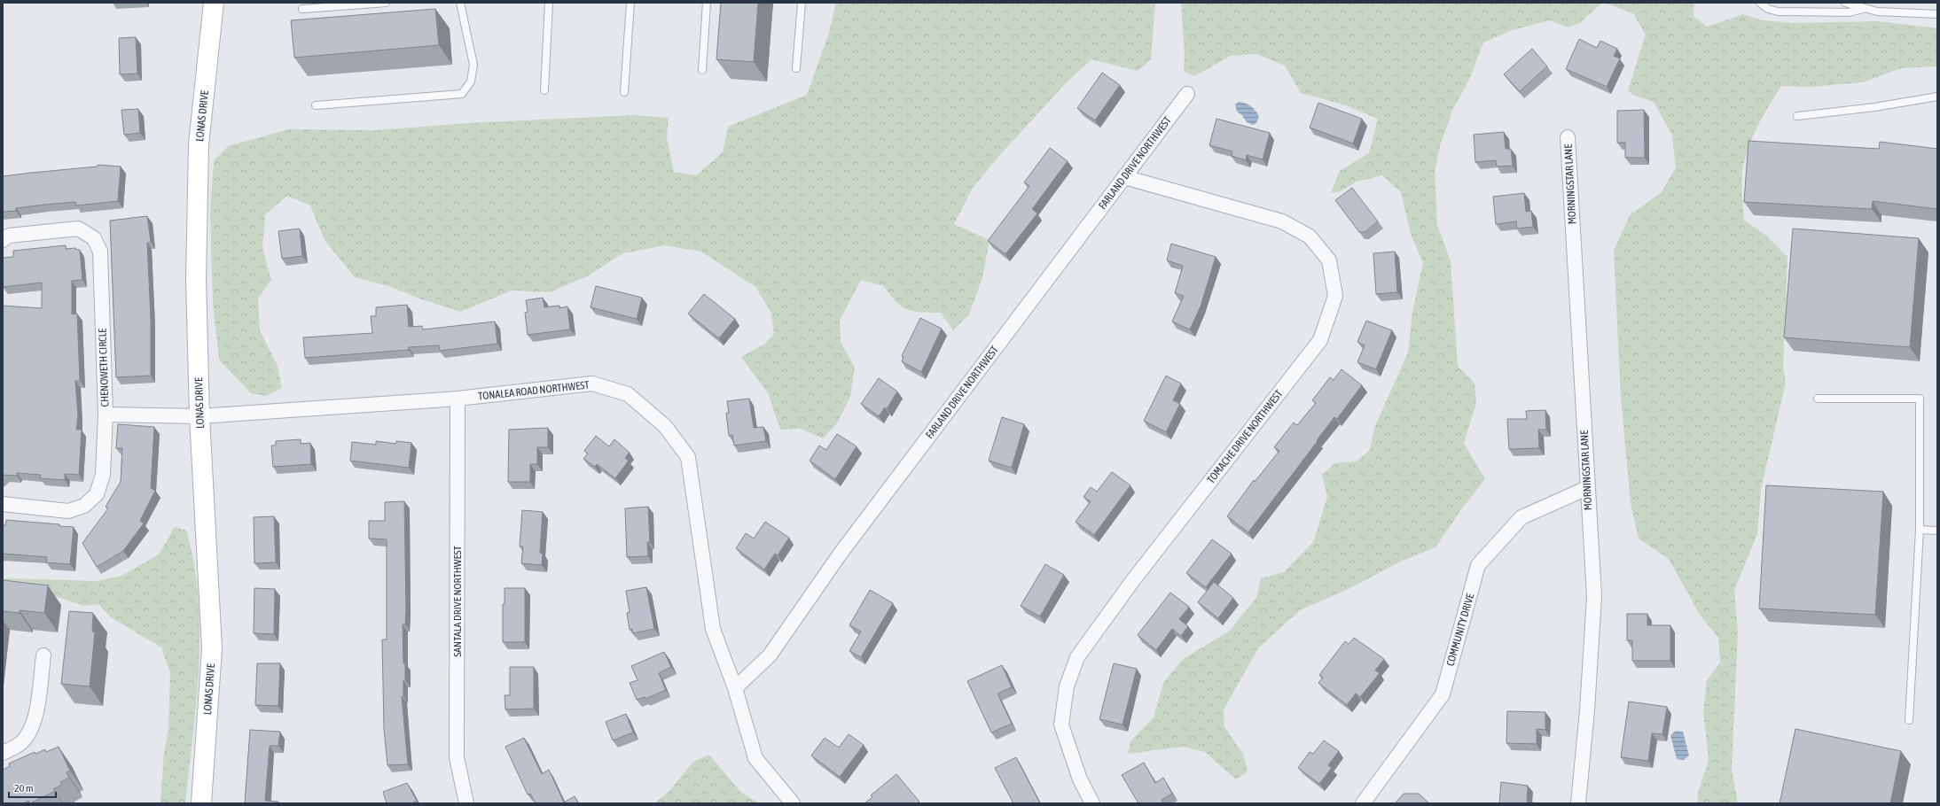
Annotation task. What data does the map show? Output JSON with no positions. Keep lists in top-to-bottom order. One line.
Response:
{"streets":{"street":["LONAS DRIVE","FARLAND DRIVE NORTHWEST","MORNINGSTAR LANE","CHENOWETH CIRCLE","TONALEA ROAD NORTHWEST","TOMACHE DRIVE NORTHWEST","SANTALA DRIVE NORTHWEST","COMMUNITY DRIVE"]},"crossings":[["LONAS DRIVE","TONALEA ROAD NORTHWEST"],["FARLAND DRIVE NORTHWEST","TONALEA ROAD NORTHWEST"],["FARLAND DRIVE NORTHWEST","TOMACHE DRIVE NORTHWEST"],["MORNINGSTAR LANE","COMMUNITY DRIVE"],["CHENOWETH CIRCLE","TONALEA ROAD NORTHWEST"],["TONALEA ROAD NORTHWEST","SANTALA DRIVE NORTHWEST"]],"scale_bar":"20 m"}
